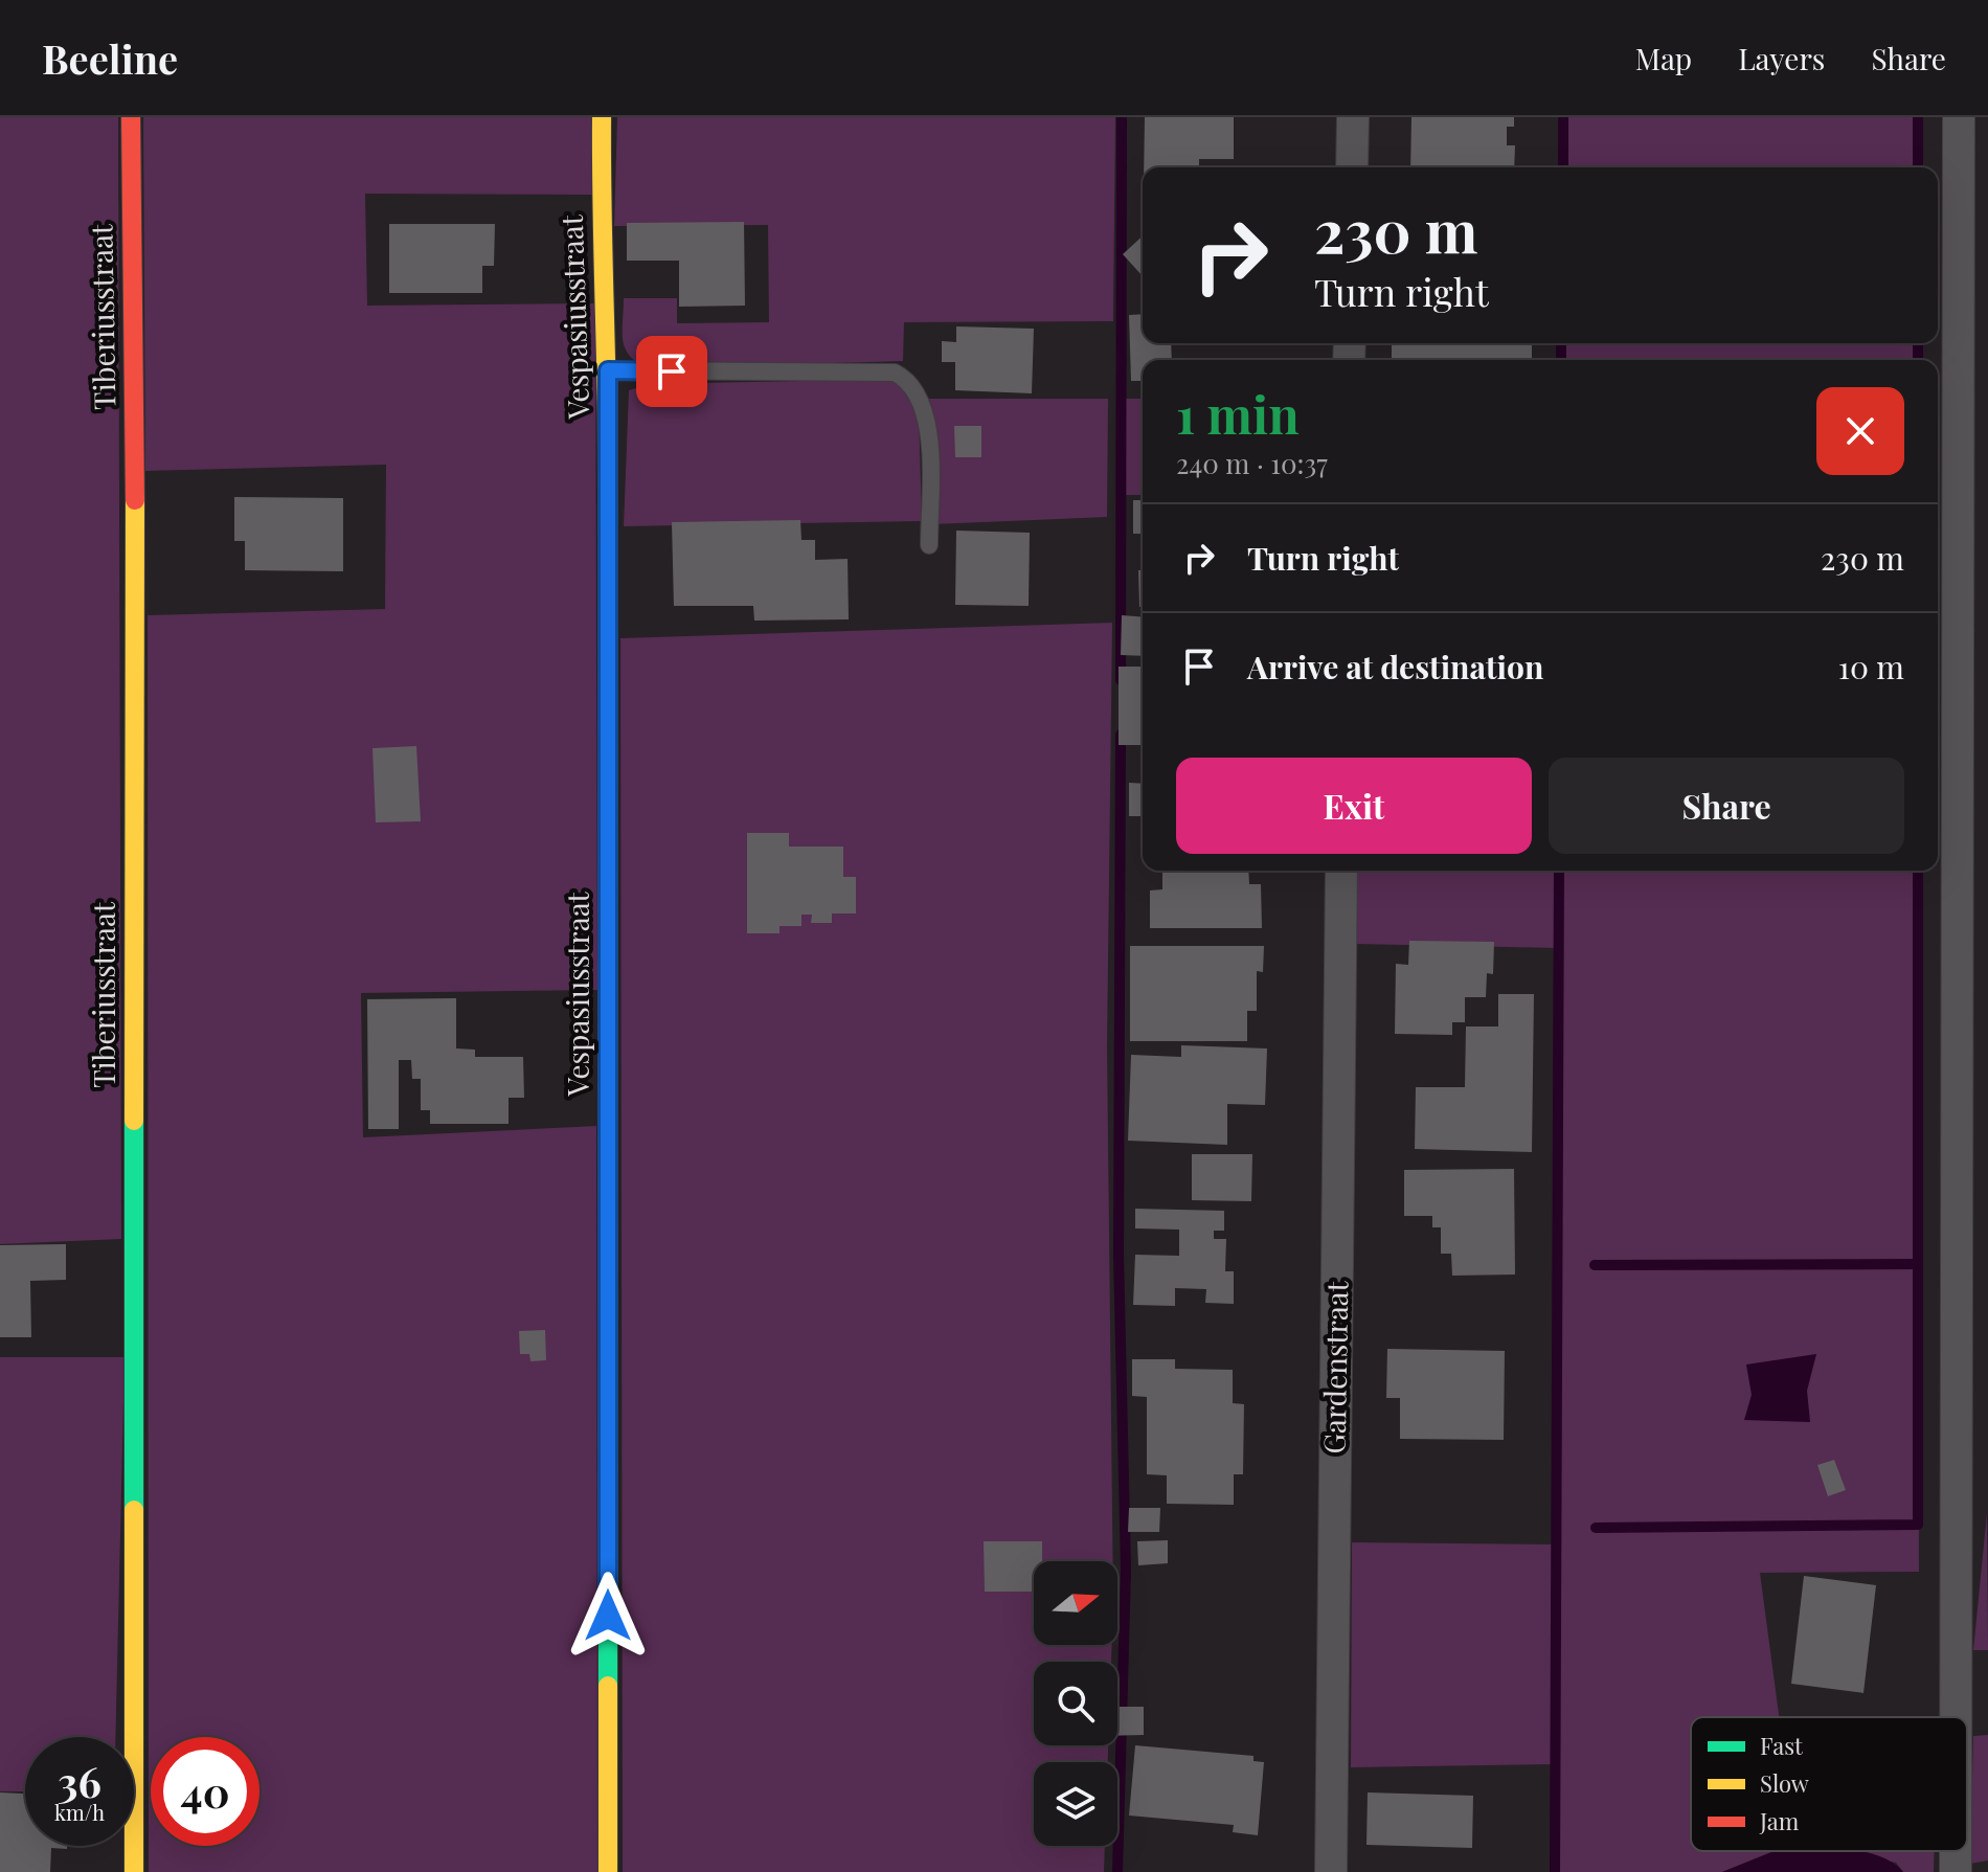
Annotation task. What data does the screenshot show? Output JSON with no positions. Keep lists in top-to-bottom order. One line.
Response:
{"streets":{"street":["Tiberiusstraat","Vespasiusstraat","Gardenstraat"]},"legend":["Fast","Slow","Jam"],"north":"right","page":{"header":"Beeline","nav":["Map","Layers","Share"],"turn":["230 m","Turn right"],"heading":["1 min","240 m · 10:37"],"list":[{"name":"Turn right","value":"230 m"},{"name":"Arrive at destination","value":"10 m"}],"buttons":["Exit","Share"],"speed":"36 km/h","limit":"40"}}
